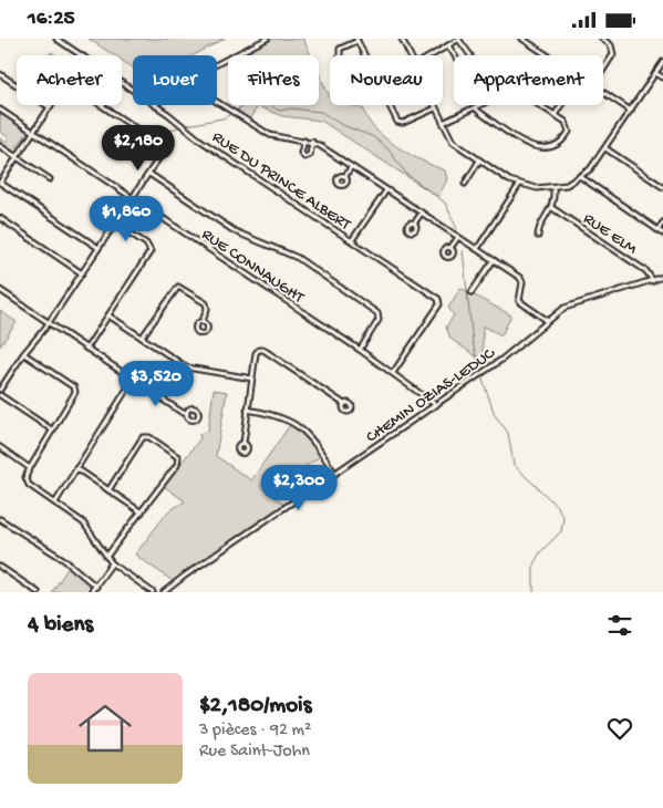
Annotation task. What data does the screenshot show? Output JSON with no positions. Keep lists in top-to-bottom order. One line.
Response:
{"streets":{"street":["RUE DU PRINCE ALBERT","RUE ELM","RUE CONNAUGHT","CHEMIN OZIAS-LEDUC"]},"crossings":[["RUE DU PRINCE ALBERT","RUE CONNAUGHT"],["RUE ELM","CHEMIN OZIAS-LEDUC"],["RUE CONNAUGHT","CHEMIN OZIAS-LEDUC"]],"page":{"status":"16:25","chip":["Acheter","Louer","Filtres","Nouveau","Appartement"],"price":["$2,180","$1,860","$3,520","$2,300"],"heading":"4 biens","list":[{"name":"$2,180/mois","note":"3 pièces · 92 m² · Rue Saint-John"}]}}
